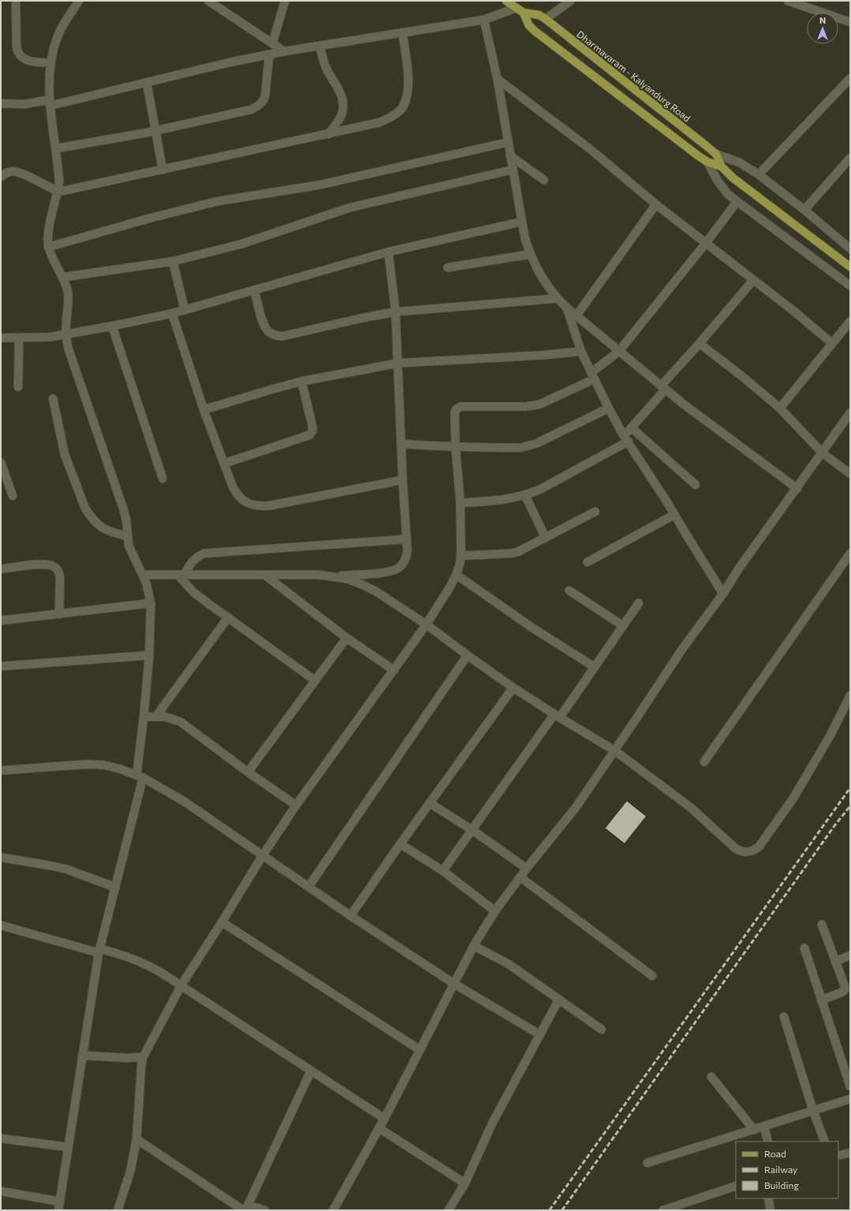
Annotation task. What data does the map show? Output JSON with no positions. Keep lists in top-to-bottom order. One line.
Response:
{"streets":{"main road":["Dharmavaram - Kalyandurg Road"]},"legend":["Road","Railway","Building"],"north":"top"}
